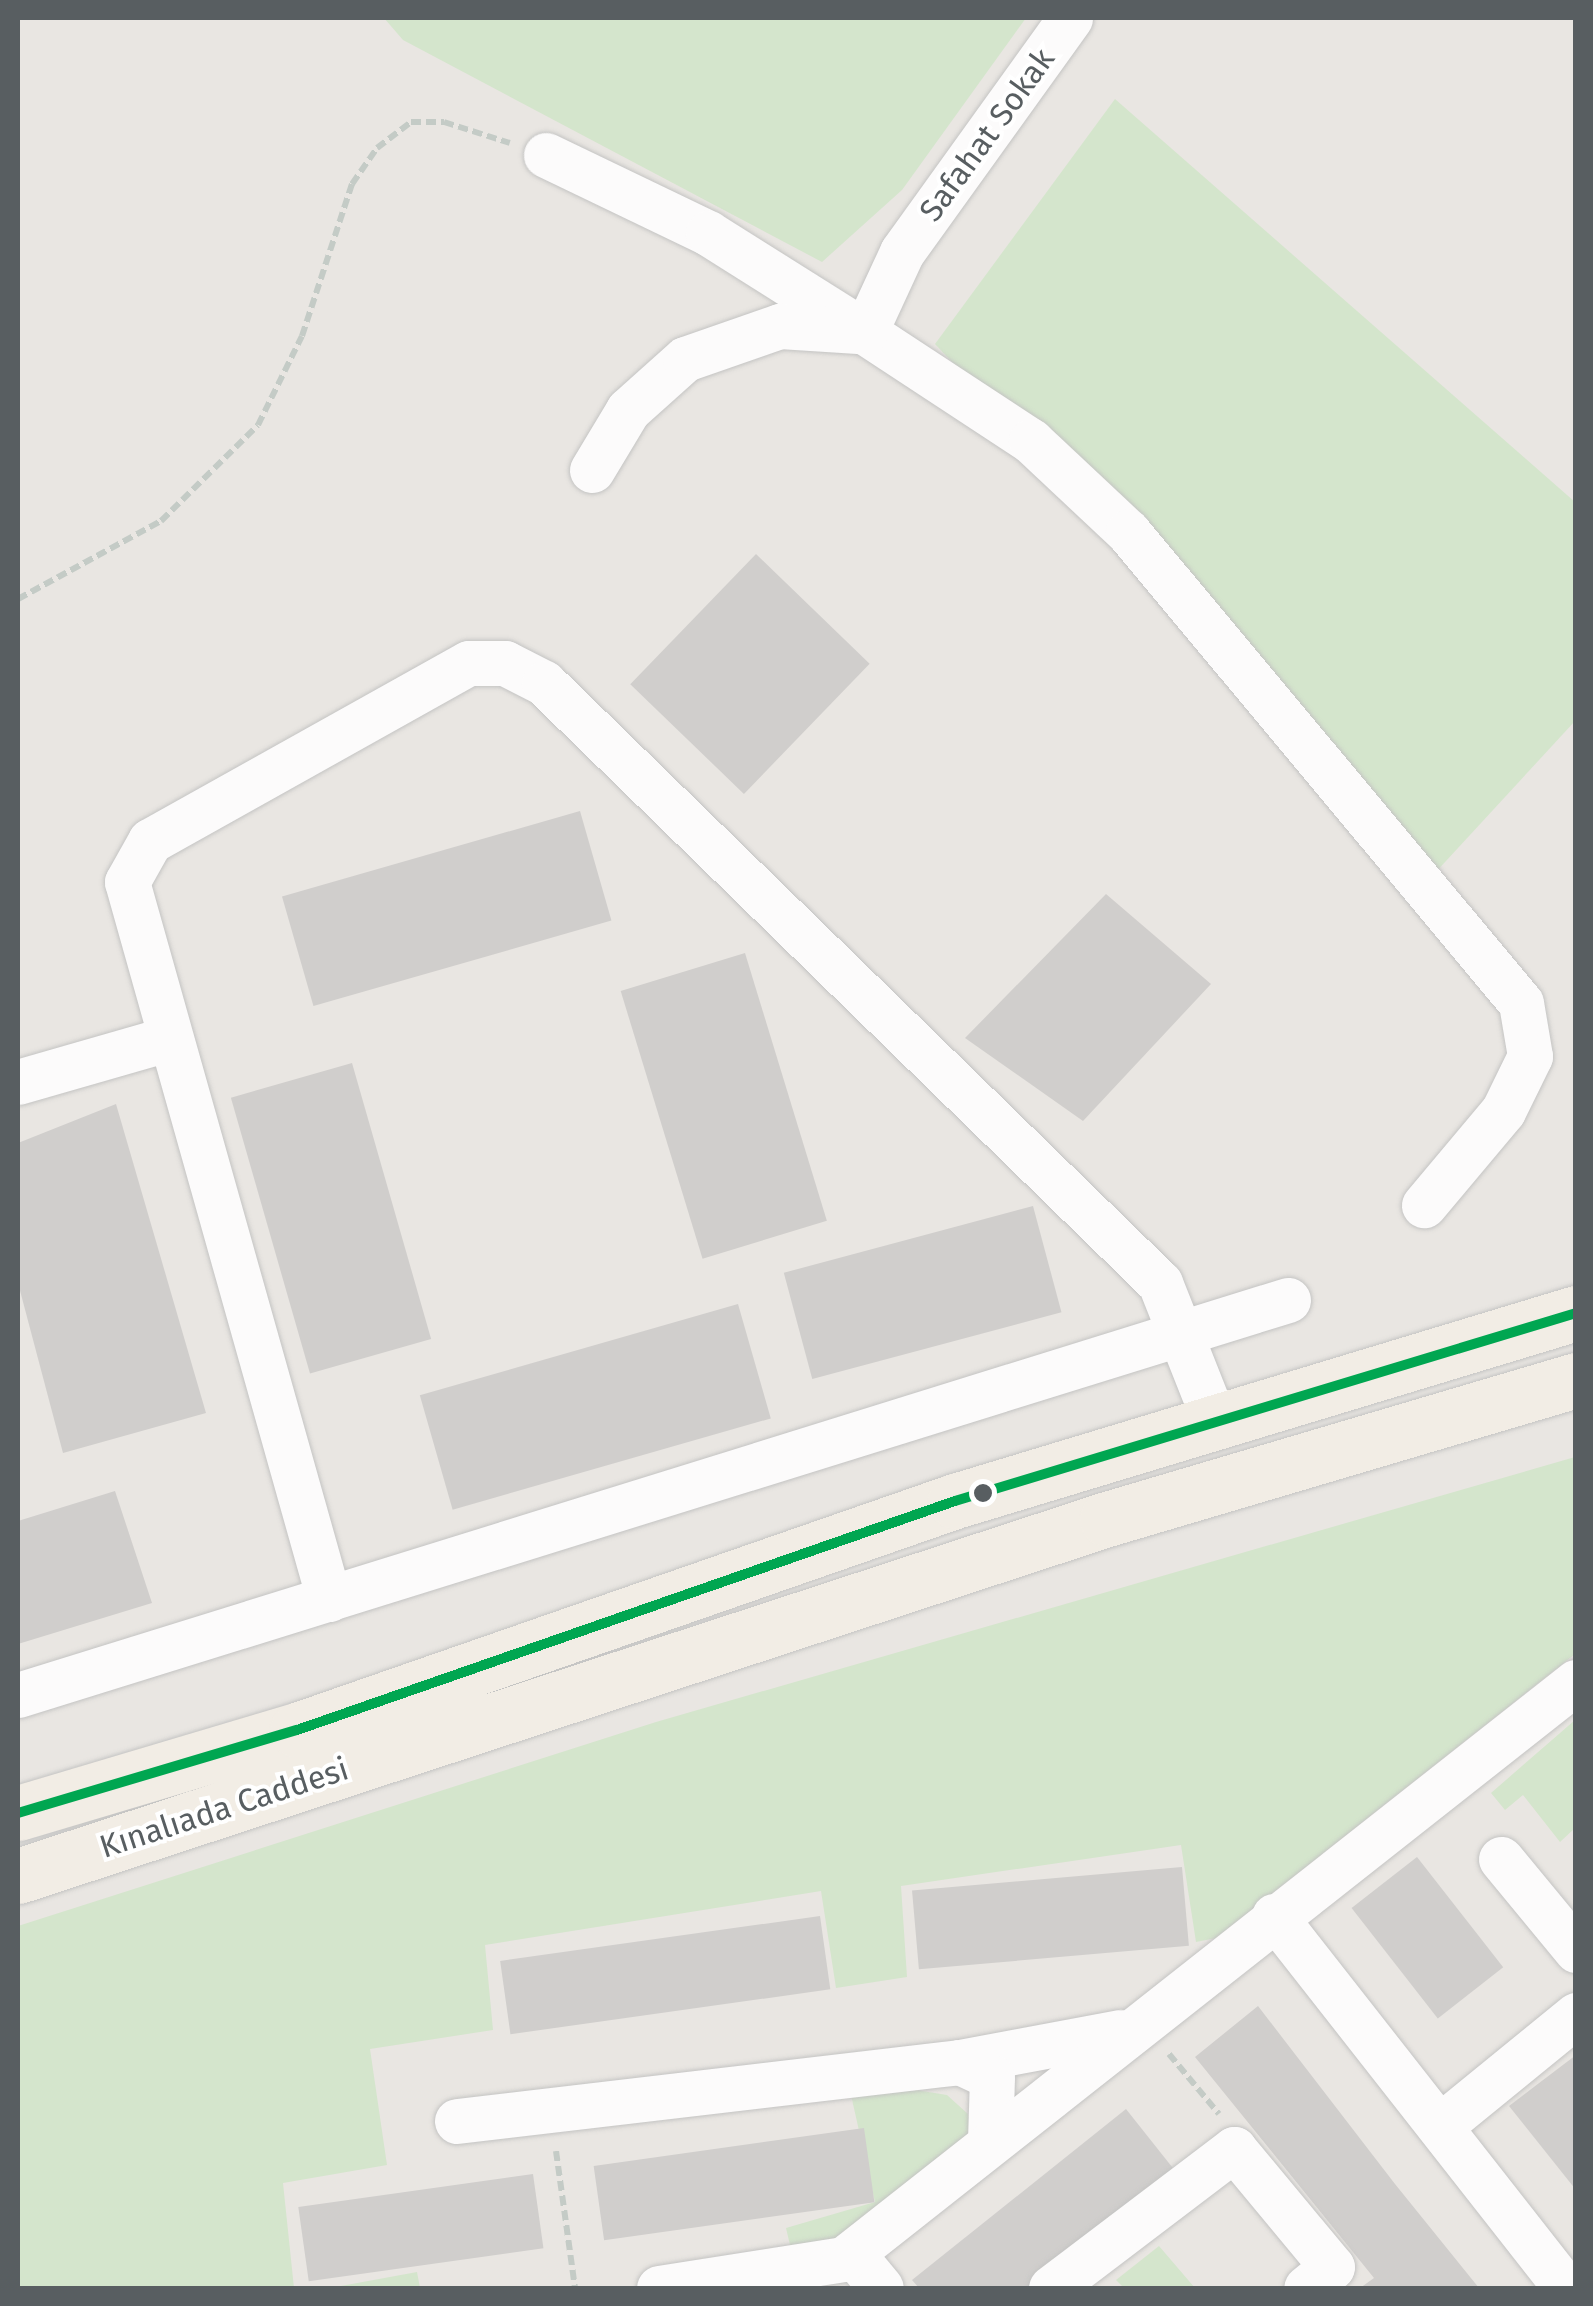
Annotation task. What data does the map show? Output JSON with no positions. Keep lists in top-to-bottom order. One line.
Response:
{"streets":{"main road":["Kınalıada Caddesi"],"street":["Safahat Sokak"]}}
